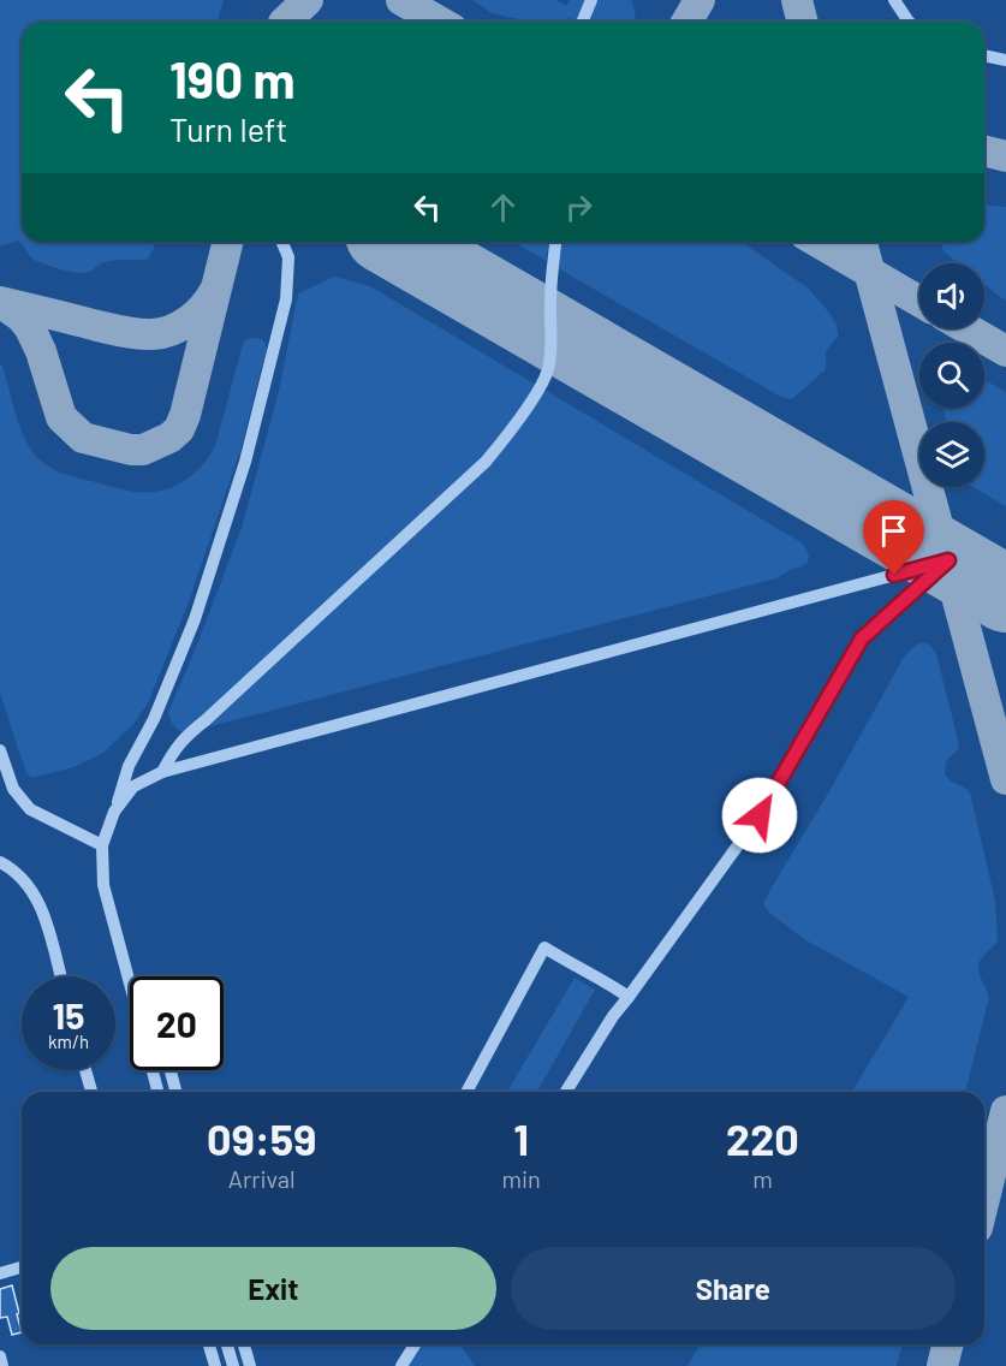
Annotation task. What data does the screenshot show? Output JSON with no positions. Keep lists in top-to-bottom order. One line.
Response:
{"page":{"turn":["190 m","Turn left"],"speed":"15 km/h","limit":"20","eta":["09:59","Arrival","1","min","220","m"],"buttons":["Exit","Share"]}}
